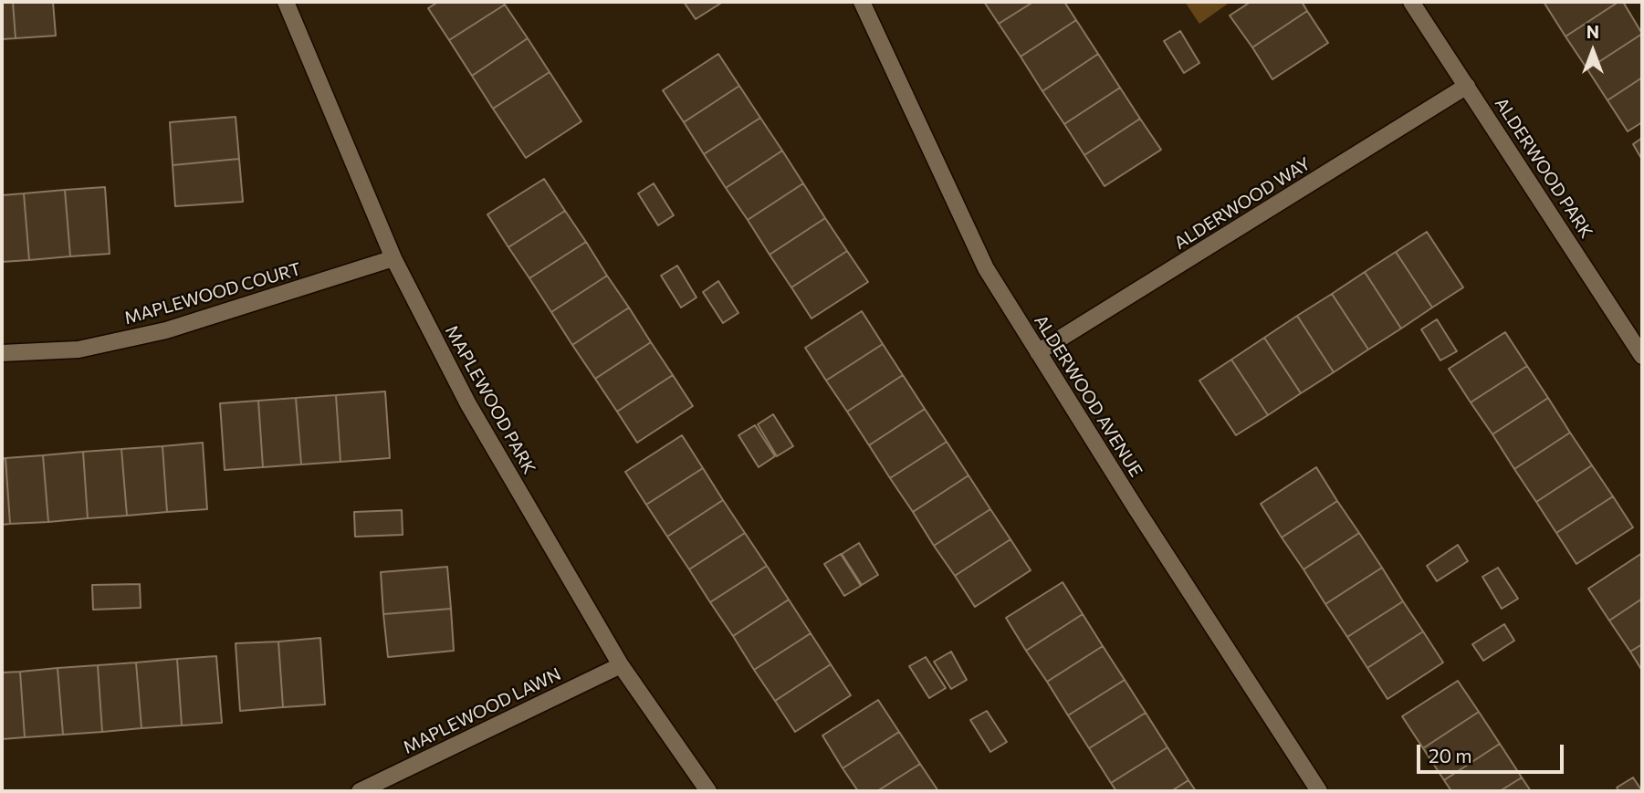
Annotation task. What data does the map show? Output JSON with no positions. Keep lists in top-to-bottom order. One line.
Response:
{"streets":{"street":["ALDERWOOD PARK","ALDERWOOD WAY","MAPLEWOOD COURT","ALDERWOOD AVENUE","MAPLEWOOD PARK","MAPLEWOOD LAWN"]},"crossings":[["ALDERWOOD PARK","ALDERWOOD WAY"],["ALDERWOOD WAY","ALDERWOOD AVENUE"],["MAPLEWOOD COURT","MAPLEWOOD PARK"],["MAPLEWOOD PARK","MAPLEWOOD LAWN"]],"scale_bar":"20 m","north":"top"}
